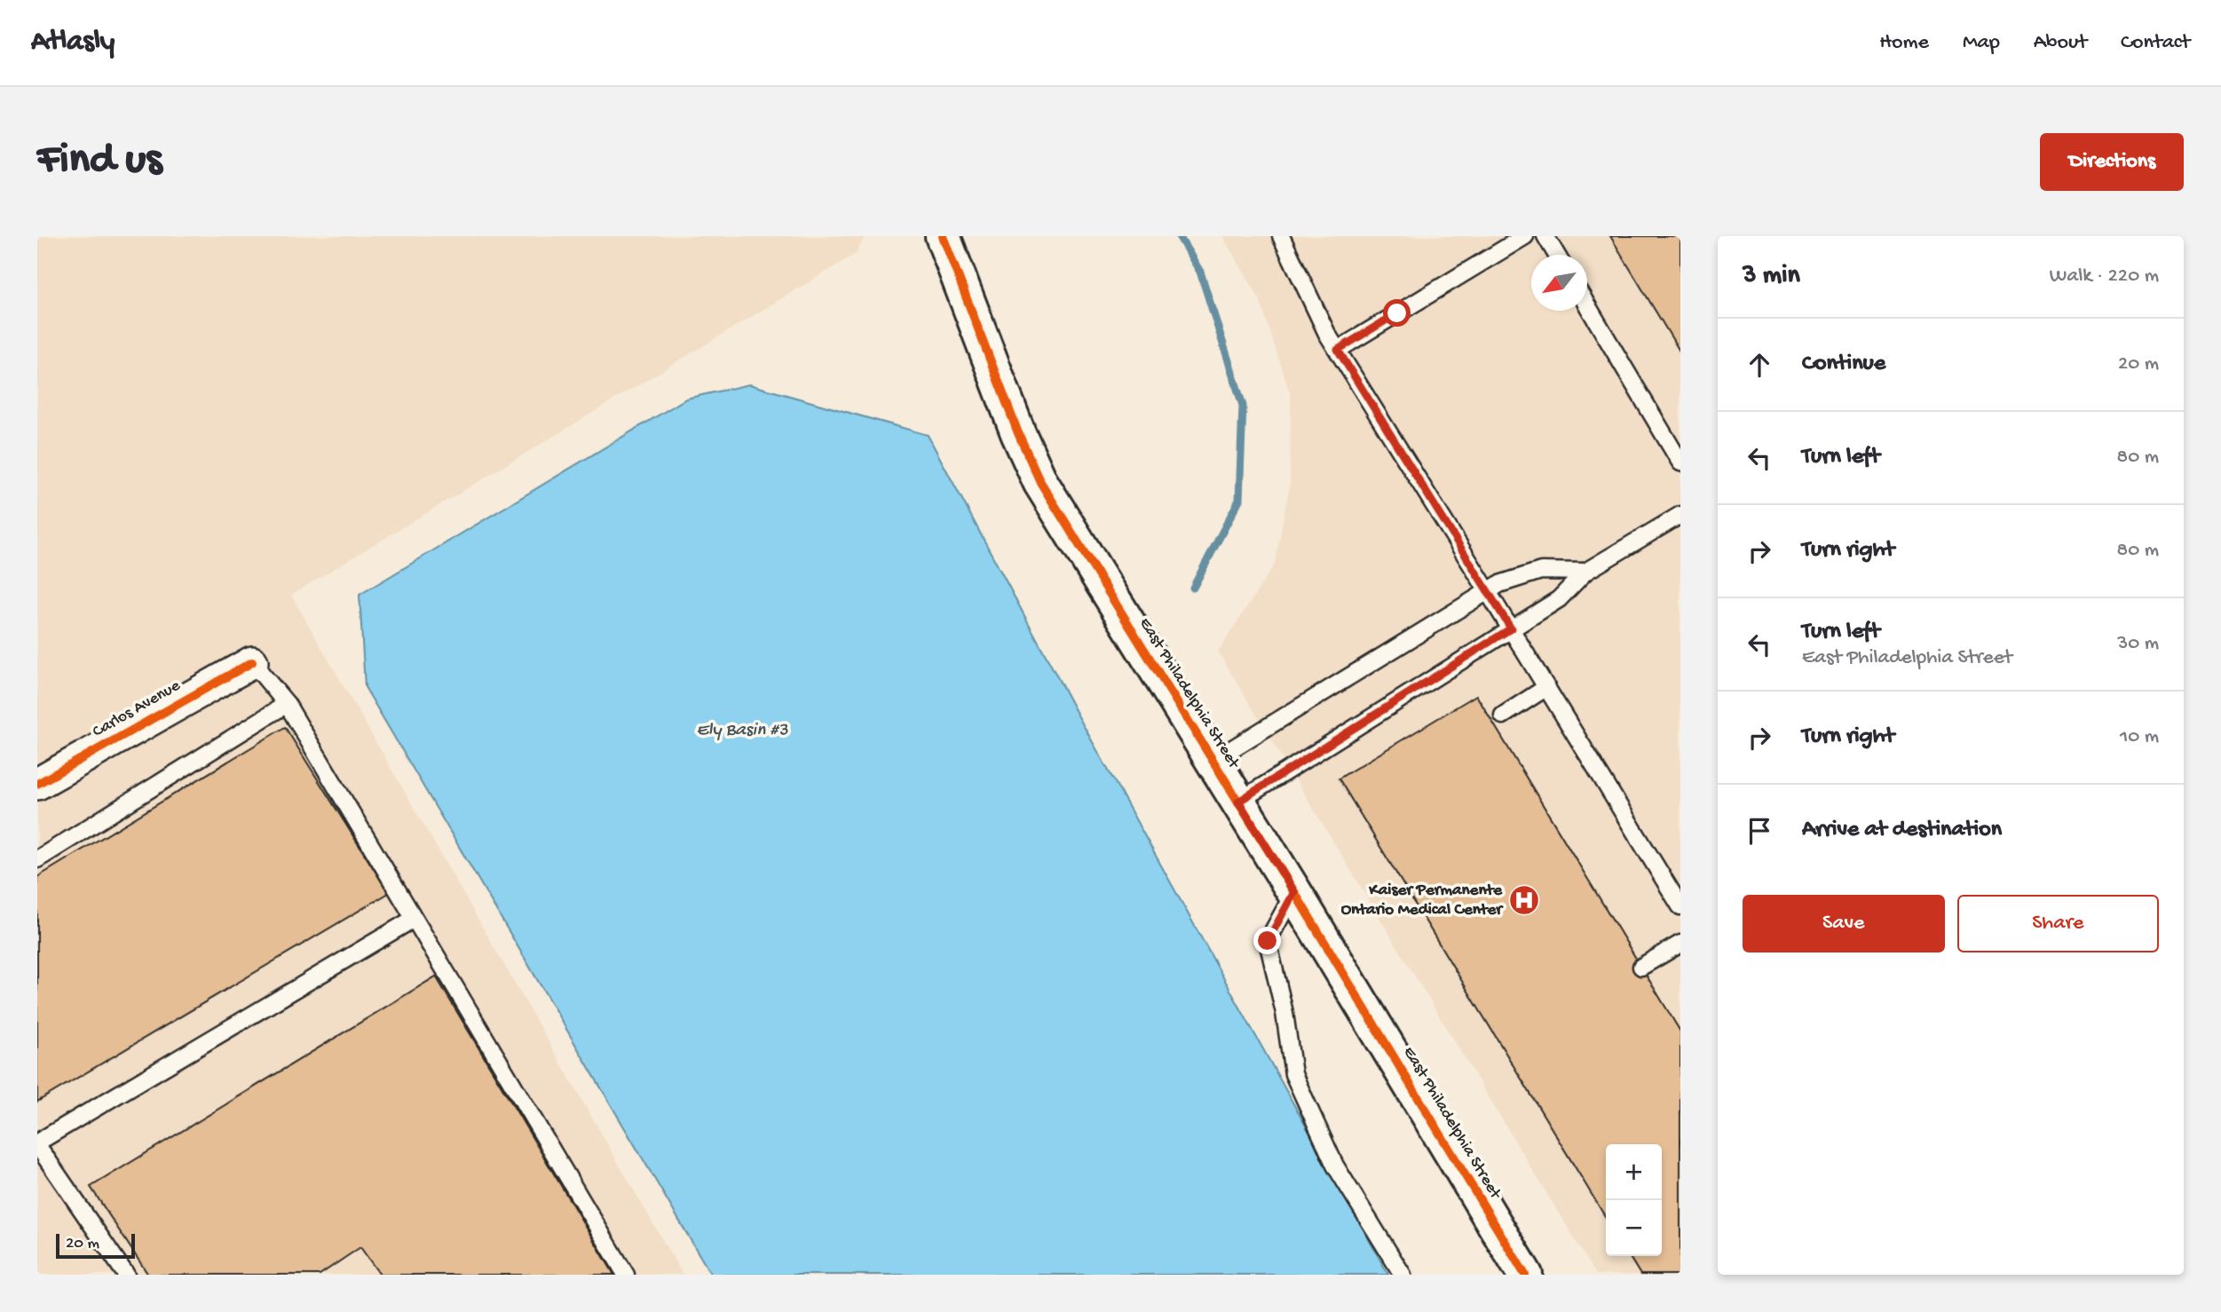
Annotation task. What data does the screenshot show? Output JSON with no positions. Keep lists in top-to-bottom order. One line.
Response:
{"streets":{"street":["East Philadelphia Street","Carlos Avenue"]},"water":["Ely Basin #3"],"places":{"hospital":["Kaiser Permanente Ontario Medical Center"]},"scale_bar":"20 m","north":"bottom left","page":{"header":"Atlasly","nav":["Home","Map","About","Contact"],"buttons":["Directions",["Save","Share"]],"title":"Find us","heading":["3 min","Walk · 220 m"],"list":[["Continue","20 m"],["Turn left","80 m"],["Turn right","80 m"],["Turn left","East Philadelphia Street","30 m"],["Turn right","10 m"],"Arrive at destination"],"map_buttons":["+","−"],"scale":"20 m"}}
